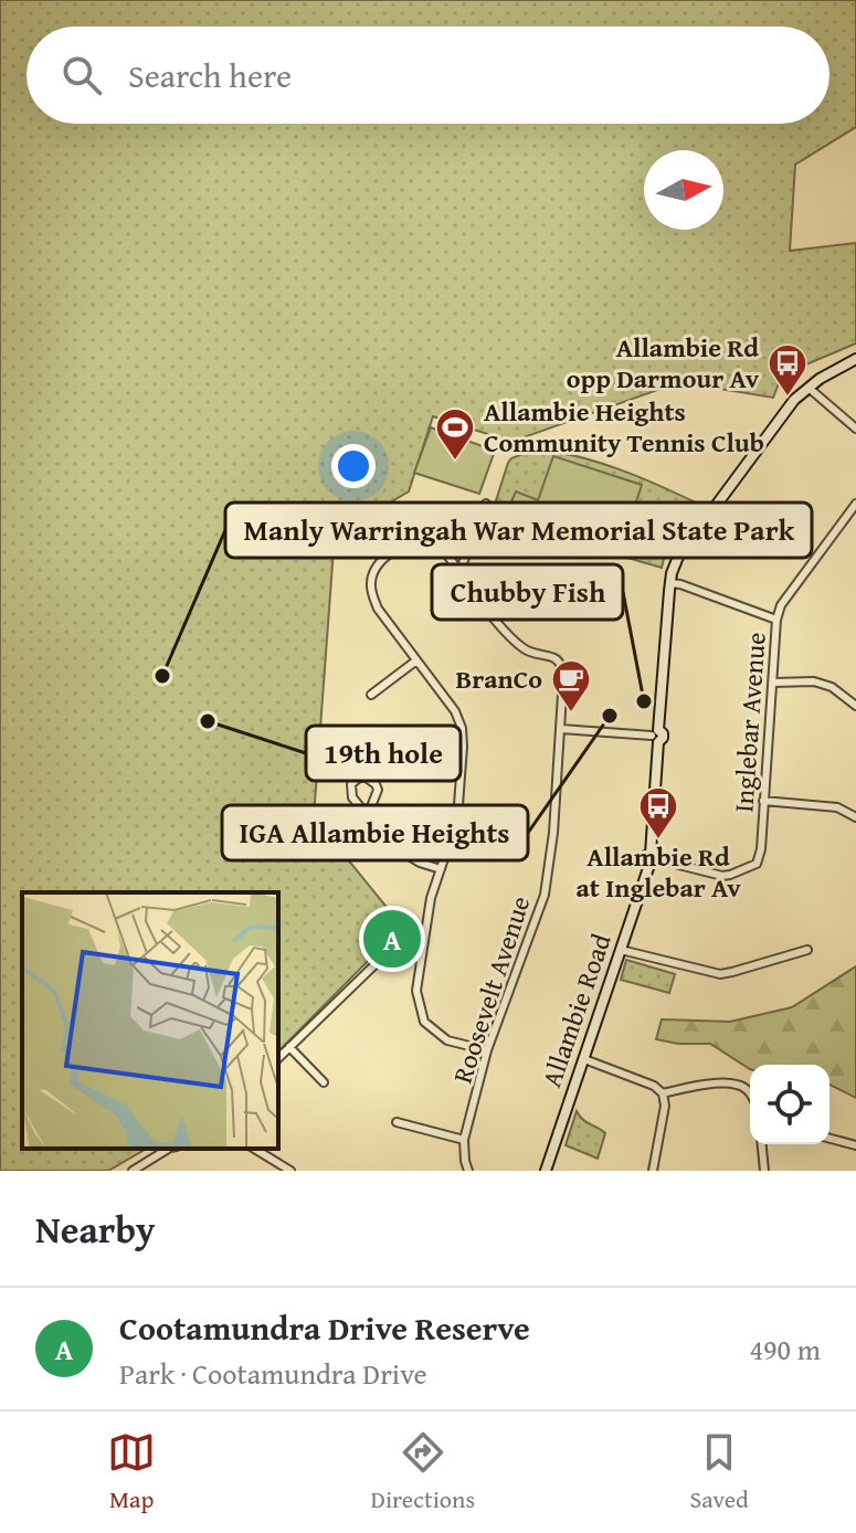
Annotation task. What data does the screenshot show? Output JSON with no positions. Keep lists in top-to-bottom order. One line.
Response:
{"streets":{"main road":["Allambie Road"],"street":["Inglebar Avenue","Roosevelt Avenue"]},"crossings":[["Inglebar Avenue","Allambie Road"]],"places":{"bus stop":["Allambie Rd opp Darmour Av","Allambie Rd at Inglebar Av"],"sports":["Allambie Heights Community Tennis Club"],"other":["Manly Warringah War Memorial State Park","Chubby Fish","IGA Allambie Heights","19th hole"],"cafe":["BranCo"]},"north":"right","page":{"search":"Search here","pins":"A","heading":"Nearby","list":[{"mark":"A","name":"Cootamundra Drive Reserve","note":"Park · Cootamundra Drive","value":"490 m"}],"nav":["Map","Directions","Saved"]}}
